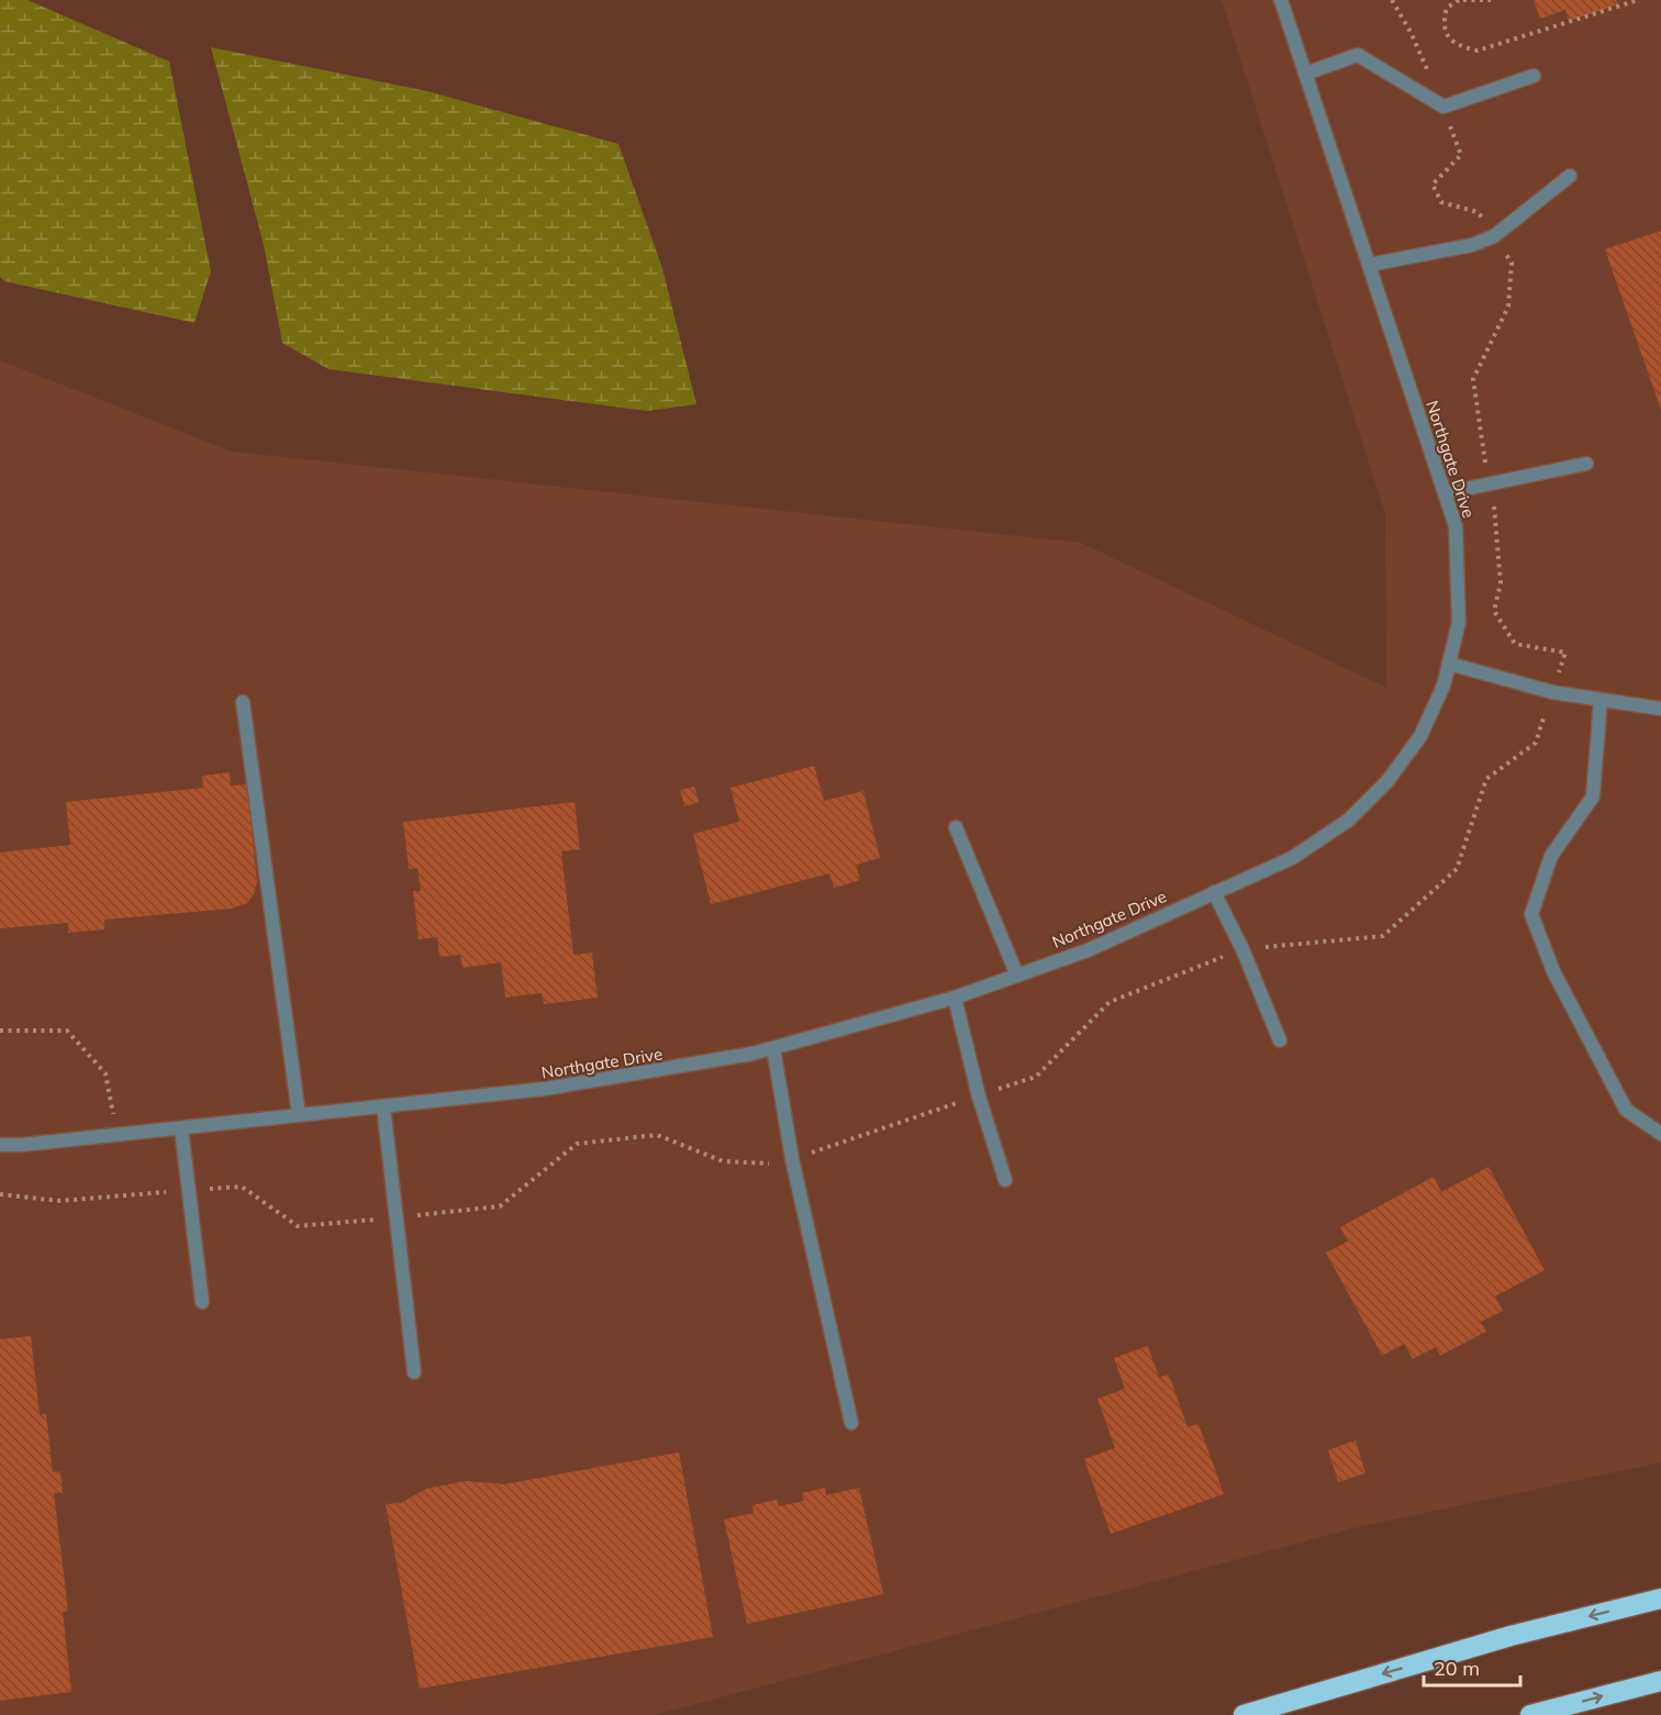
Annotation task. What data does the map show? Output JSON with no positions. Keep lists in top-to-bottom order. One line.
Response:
{"streets":{"street":["Northgate Drive"]},"scale_bar":"20 m"}
